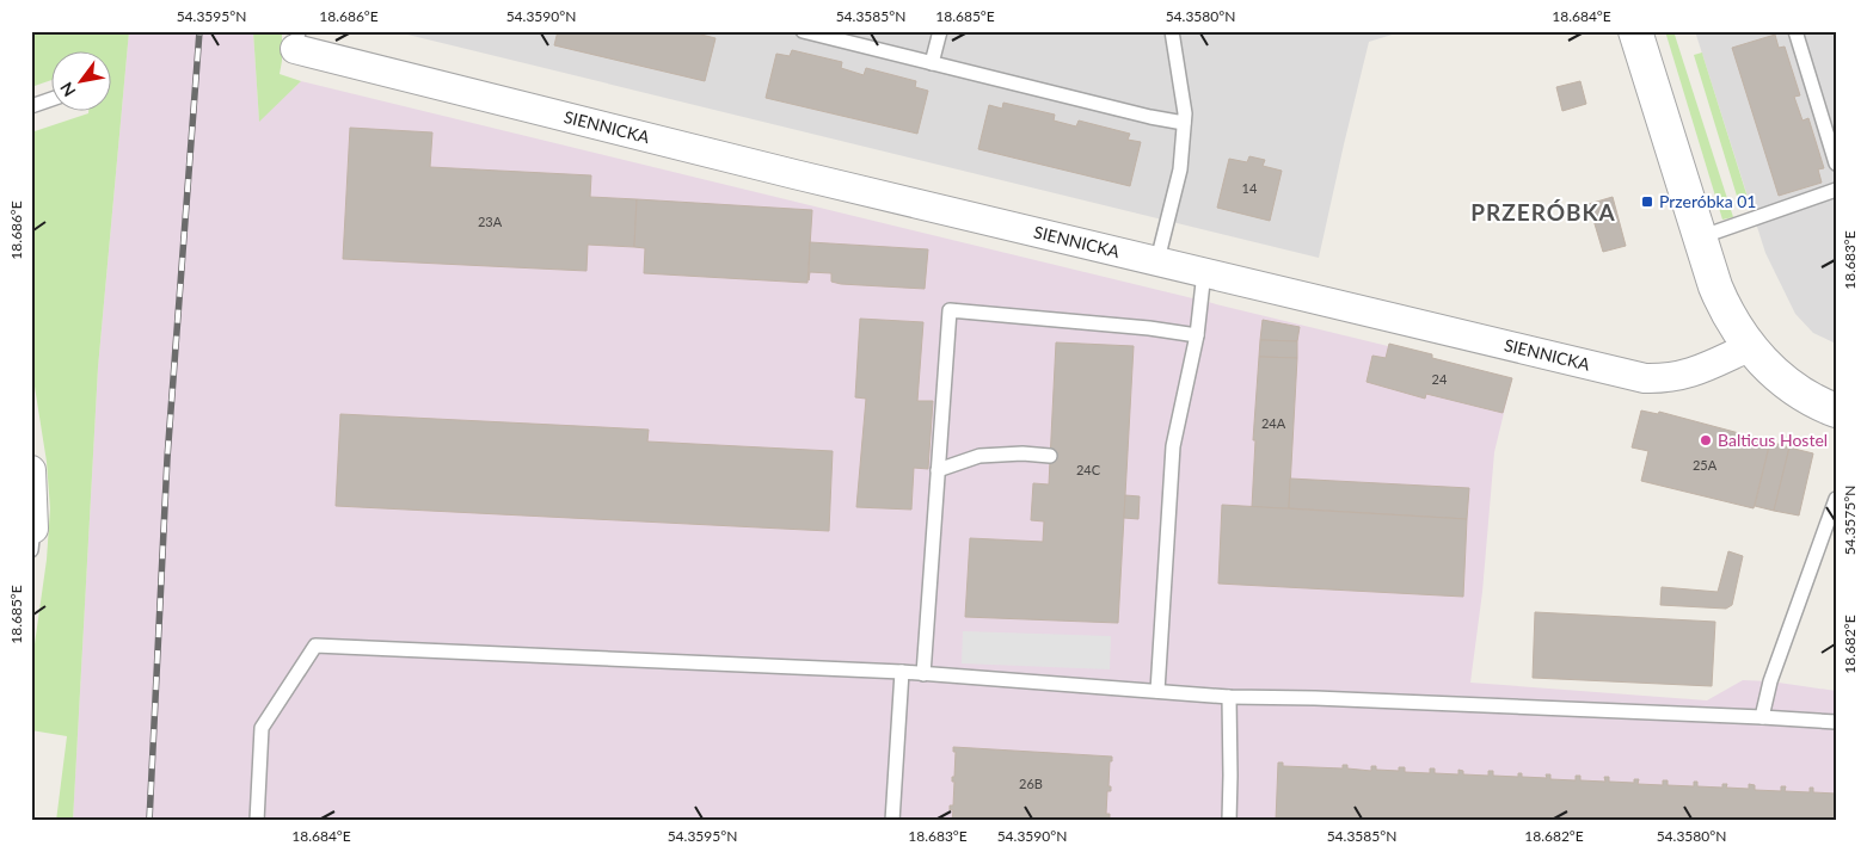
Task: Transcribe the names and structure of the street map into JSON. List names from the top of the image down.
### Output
{
  "streets": {
    "street": ["SIENNICKA"]
  },
  "districts": ["PRZERÓBKA"],
  "places": {
    "transit": ["Przeróbka 01"],
    "other": ["Balticus Hostel"]
  },
  "house_numbers": [
    "14",
    "23A",
    "24",
    "24A",
    "25A",
    "24C",
    "26B"
  ],
  "north": "bottom left",
  "coordinates": [
    "54.3595°N",
    "18.686°E",
    "54.3590°N",
    "54.3585°N",
    "18.685°E",
    "54.3580°N",
    "18.684°E",
    "18.683°E",
    "54.3575°N",
    "18.682°E"
  ]
}
